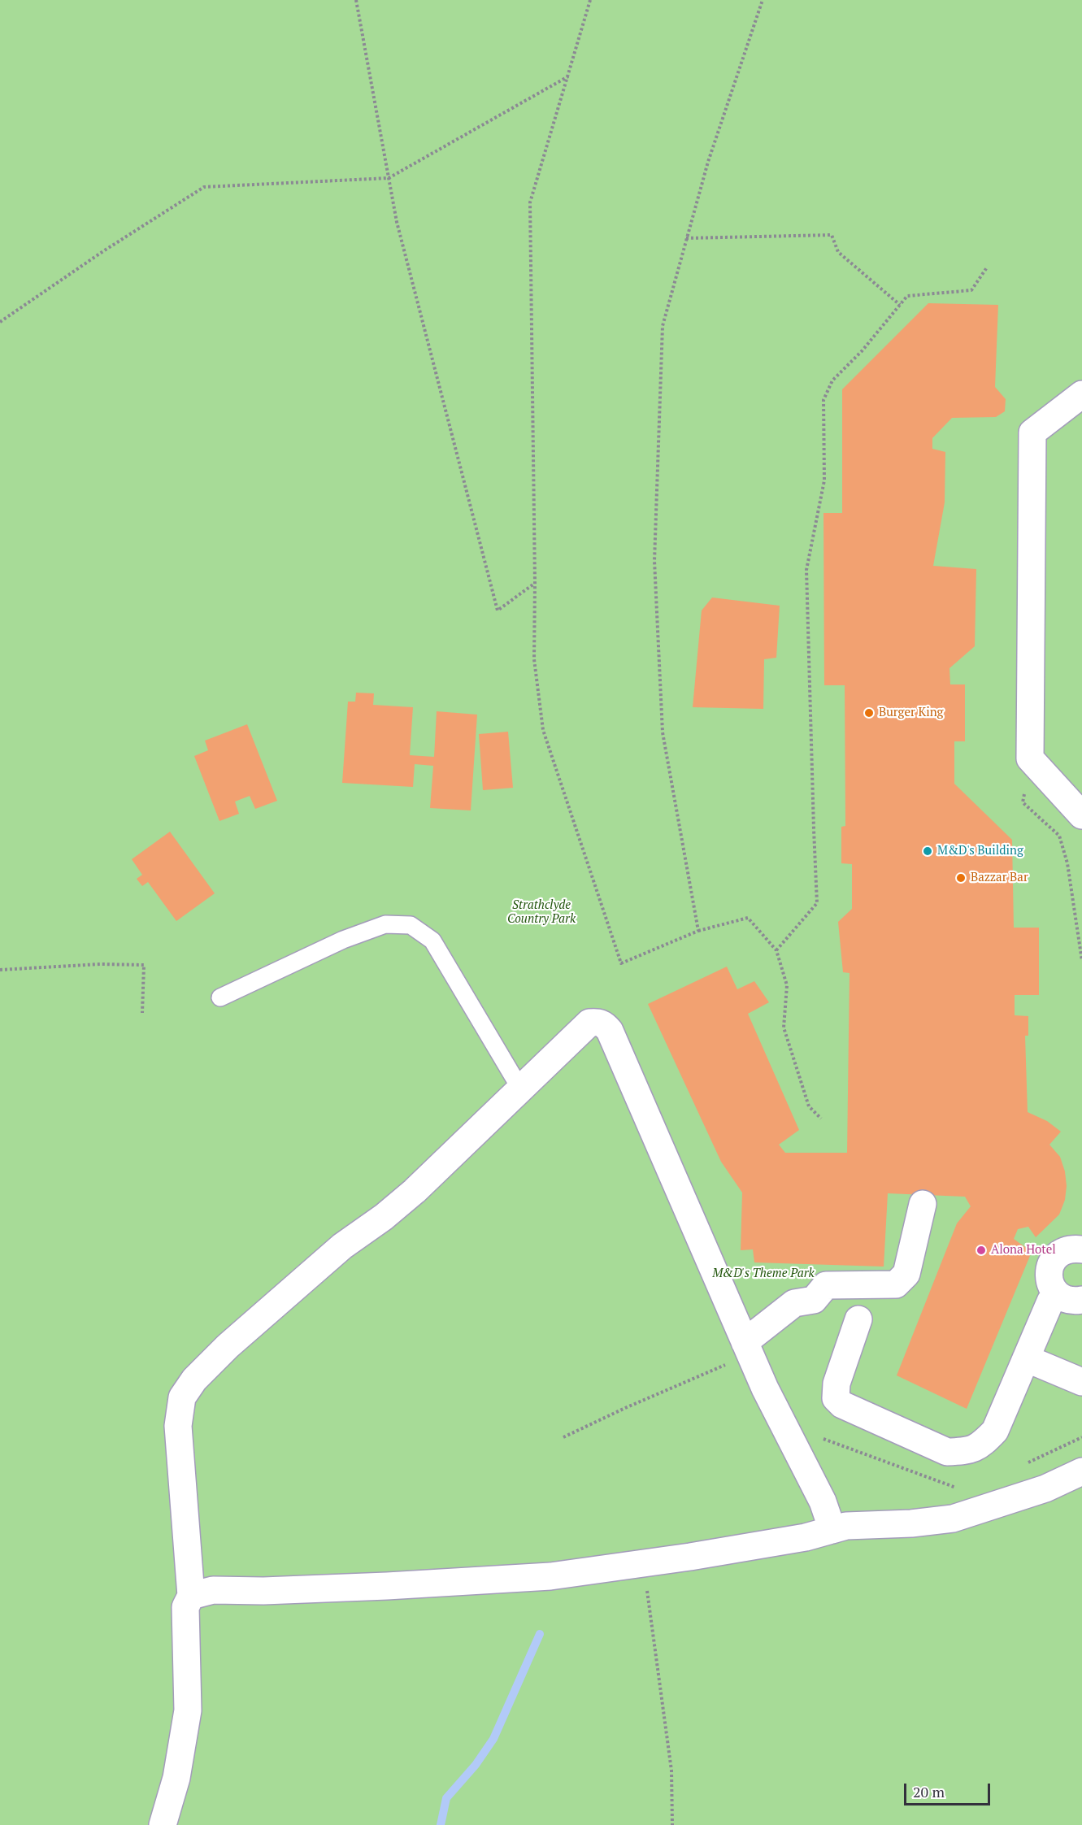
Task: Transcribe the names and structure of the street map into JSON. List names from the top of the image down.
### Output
{
  "parks": ["Strathclyde Country Park", "M&D's Theme Park"],
  "places": [
    "Burger King",
    "M&D's Building",
    "Bazzar Bar",
    "Alona Hotel"
  ],
  "scale_bar": "20 m"
}
